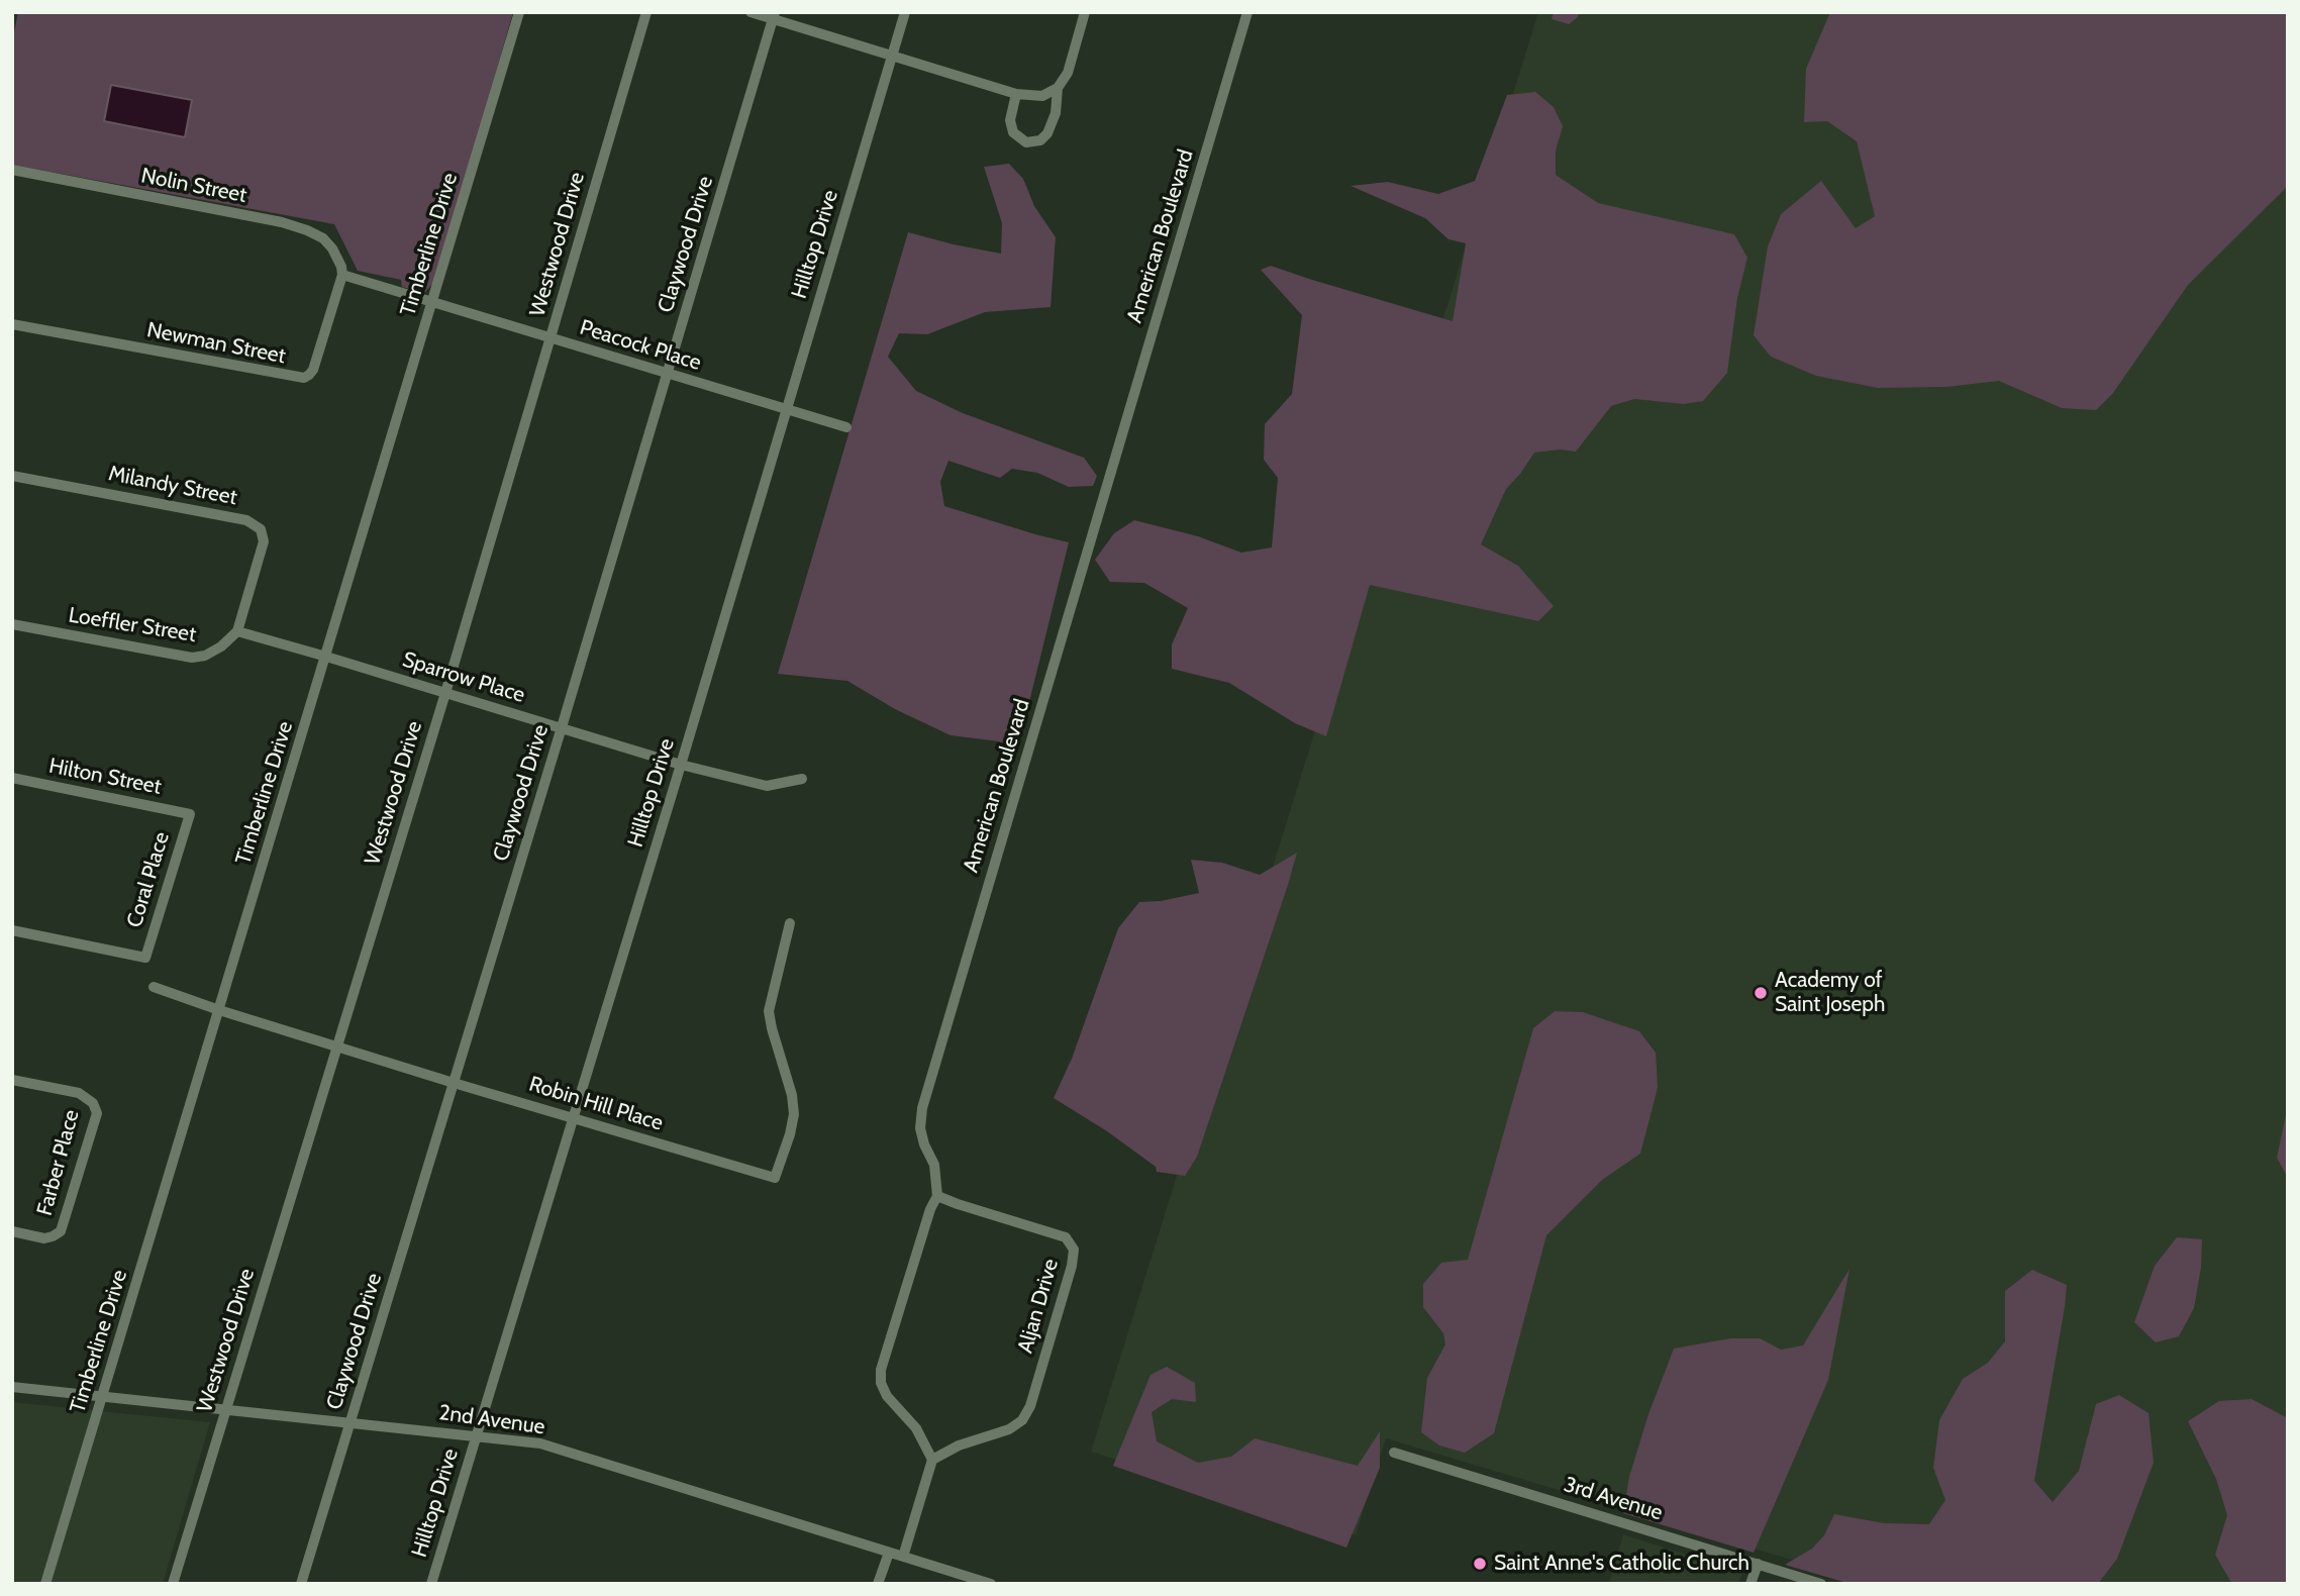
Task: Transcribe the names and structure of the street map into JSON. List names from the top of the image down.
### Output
{
  "streets": {
    "street": [
      "Nolin Street",
      "American Boulevard",
      "Timberline Drive",
      "Westwood Drive",
      "Claywood Drive",
      "Hilltop Drive",
      "Newman Street",
      "Peacock Place",
      "Milandy Street",
      "Loeffler Street",
      "Sparrow Place",
      "Hilton Street",
      "Coral Place",
      "Robin Hill Place",
      "Farber Place",
      "Aljan Drive",
      "2nd Avenue",
      "3rd Avenue"
    ]
  },
  "crossings": [
    ["Nolin Street", "Newman Street"],
    ["Nolin Street", "Peacock Place"],
    ["American Boulevard", "Aljan Drive"],
    ["Timberline Drive", "Peacock Place"],
    ["Timberline Drive", "Sparrow Place"],
    ["Timberline Drive", "Robin Hill Place"],
    ["Timberline Drive", "2nd Avenue"],
    ["Westwood Drive", "Peacock Place"],
    ["Westwood Drive", "Sparrow Place"],
    ["Westwood Drive", "Robin Hill Place"],
    ["Westwood Drive", "2nd Avenue"],
    ["Claywood Drive", "Peacock Place"],
    ["Claywood Drive", "Sparrow Place"],
    ["Claywood Drive", "Robin Hill Place"],
    ["Claywood Drive", "2nd Avenue"],
    ["Hilltop Drive", "Peacock Place"],
    ["Hilltop Drive", "Sparrow Place"],
    ["Hilltop Drive", "Robin Hill Place"],
    ["Hilltop Drive", "2nd Avenue"],
    ["Newman Street", "Peacock Place"],
    ["Milandy Street", "Loeffler Street"],
    ["Milandy Street", "Sparrow Place"],
    ["Loeffler Street", "Sparrow Place"],
    ["Hilton Street", "Coral Place"]
  ],
  "places": ["Academy of Saint Joseph", "Saint Anne's Catholic Church"]
}
